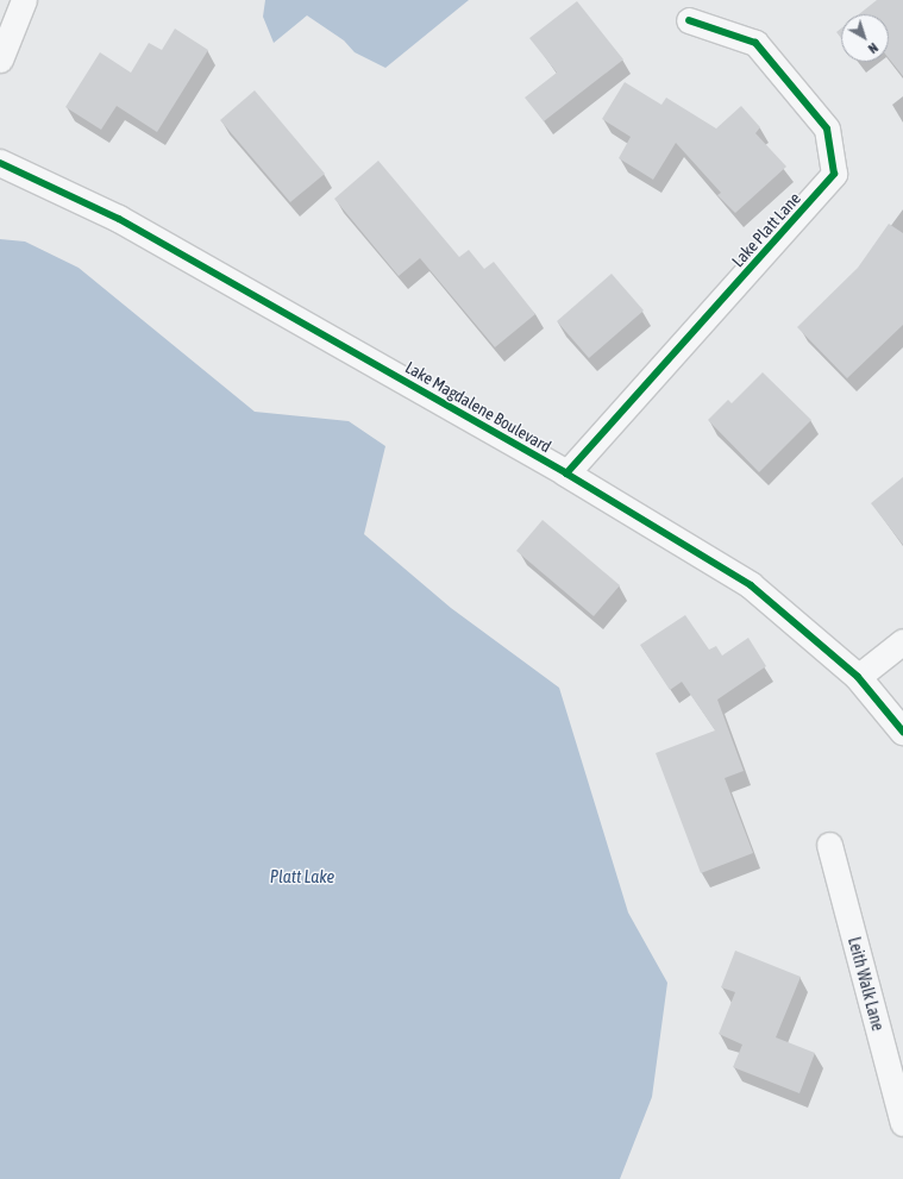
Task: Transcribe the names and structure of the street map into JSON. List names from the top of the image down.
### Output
{
  "streets": {
    "street": ["Lake Platt Lane", "Lake Magdalene Boulevard", "Leith Walk Lane"]
  },
  "crossings": [
    ["Lake Platt Lane", "Lake Magdalene Boulevard"]
  ],
  "water": ["Platt Lake"],
  "north": "bottom right"
}
